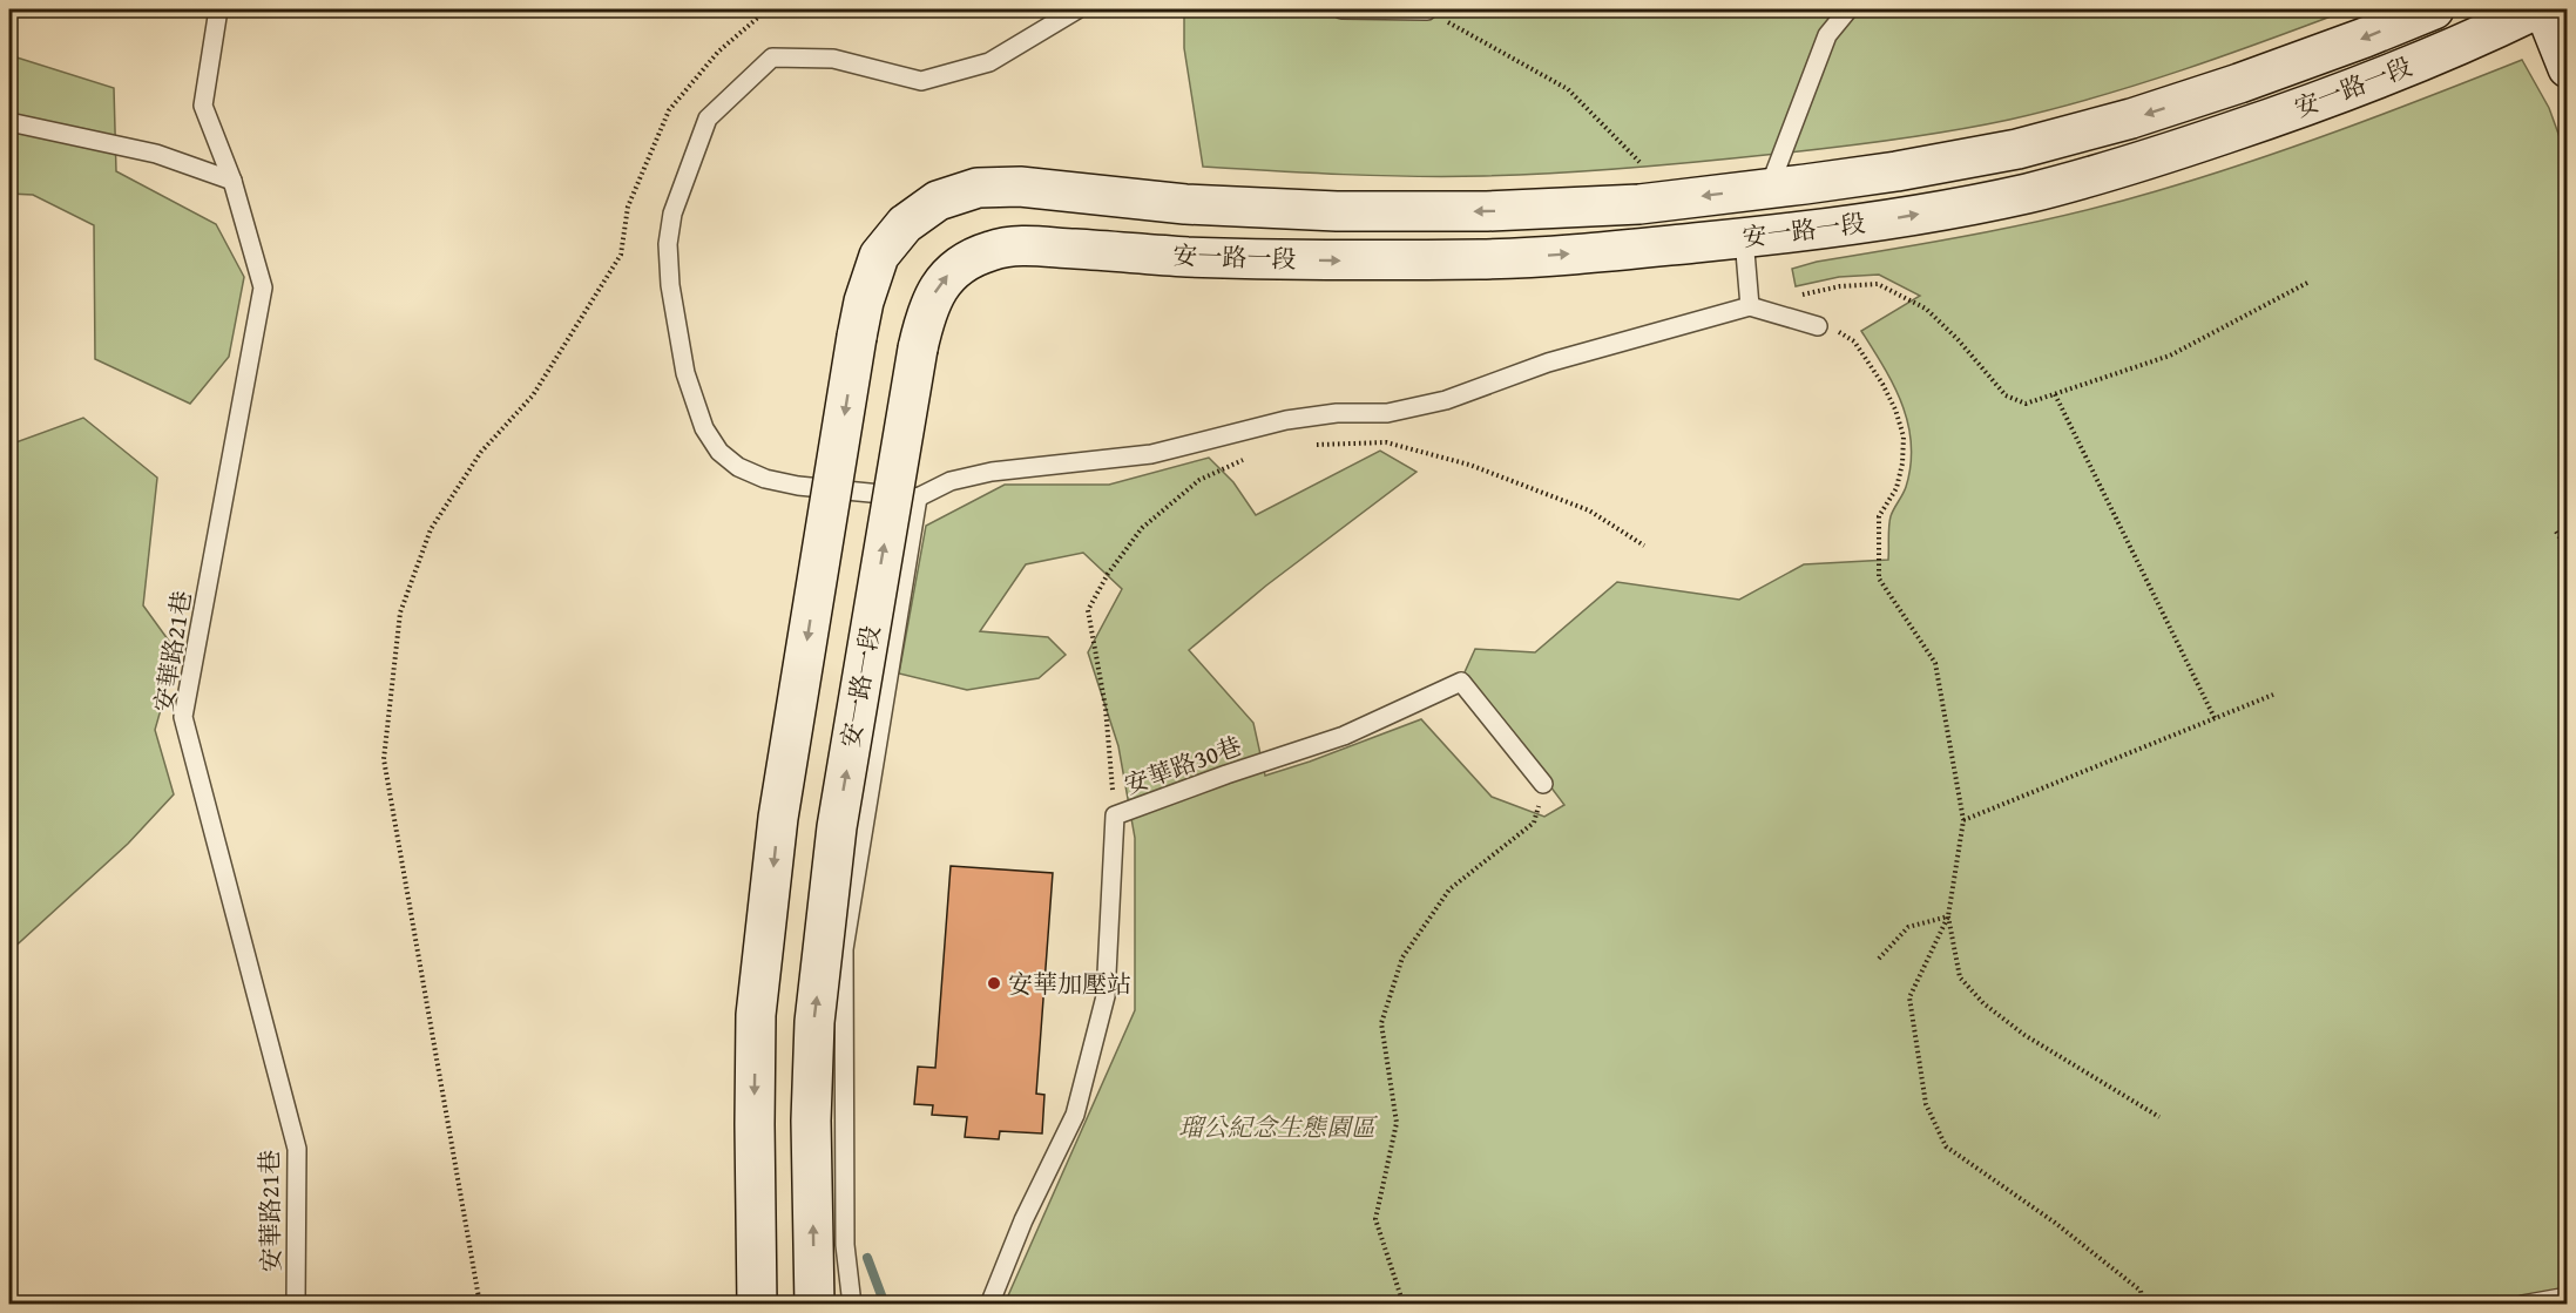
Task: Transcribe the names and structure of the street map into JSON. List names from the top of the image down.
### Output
{
  "streets": {
    "street": ["安一路一段"],
    "lane": ["安華路21巷", "安華路30巷"]
  },
  "parks": ["瑠公紀念生態園區"],
  "places": ["安華加壓站"]
}
